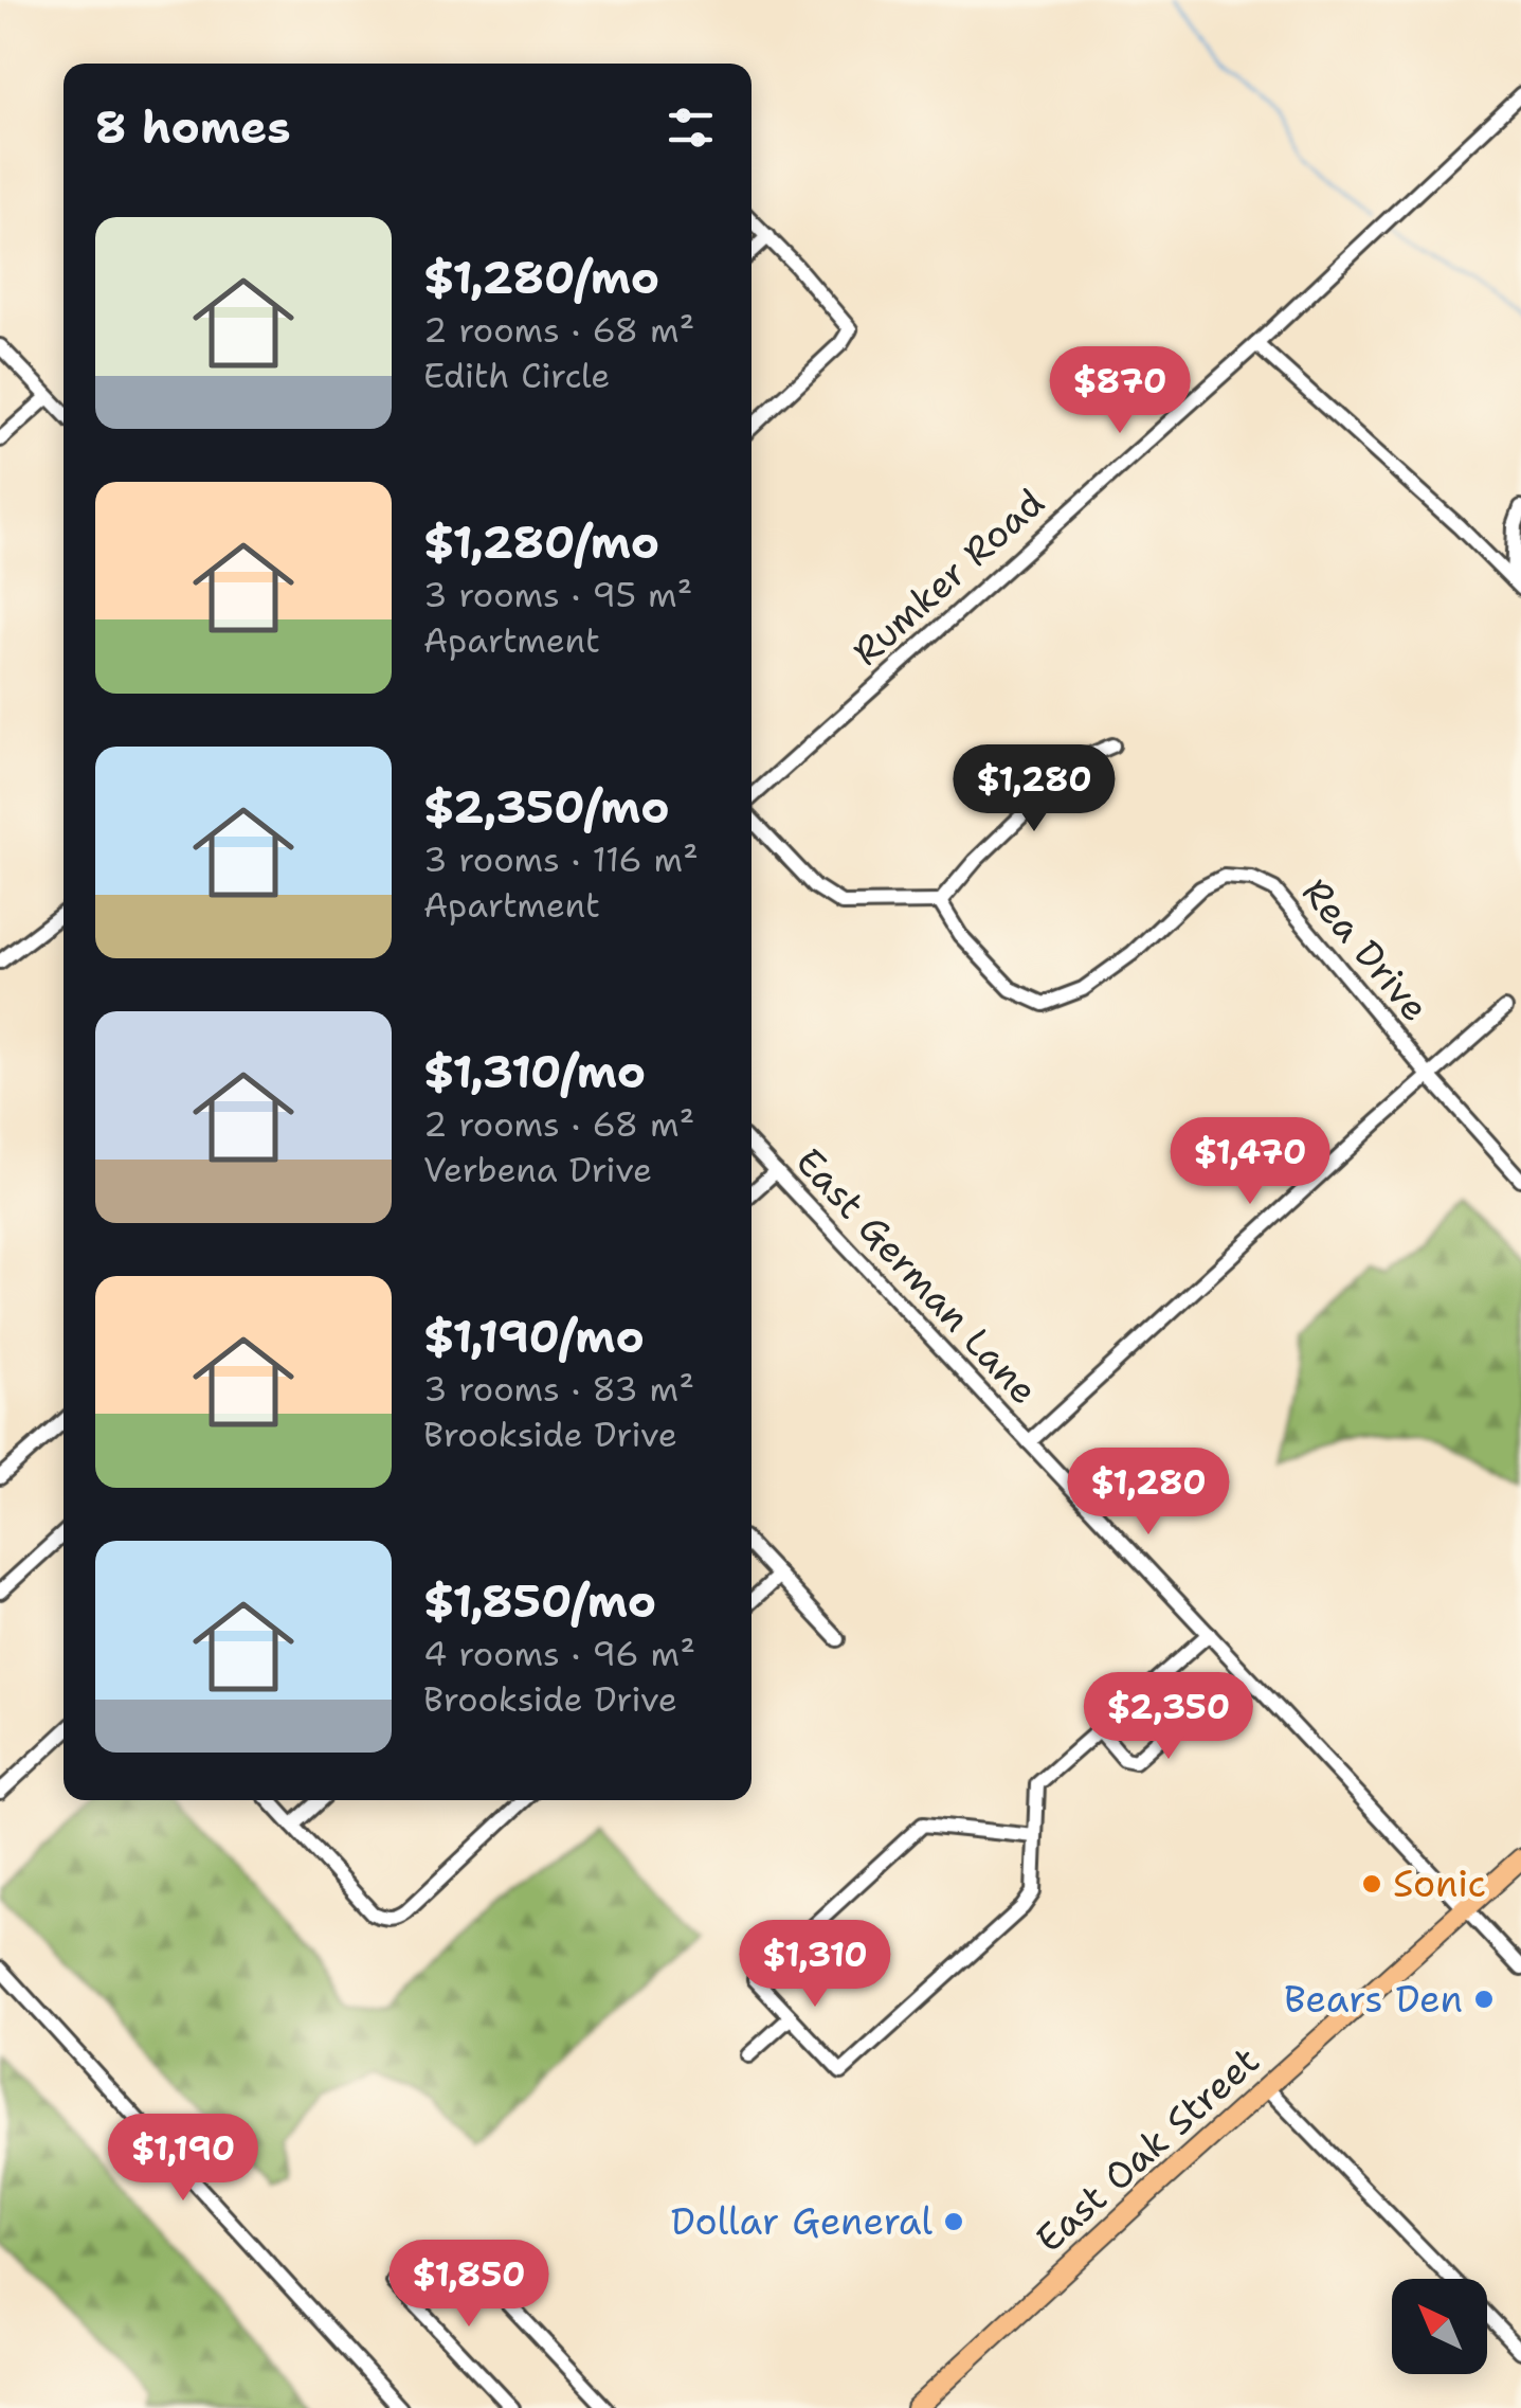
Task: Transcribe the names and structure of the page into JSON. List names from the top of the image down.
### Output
{
  "streets": {
    "highway": ["East Oak Street"],
    "street": ["Rumker Road", "Rea Drive", "East German Lane"]
  },
  "crossings": [
    ["East German Lane", "East Oak Street"]
  ],
  "places": ["Sonic", "Bears Den", "Dollar General"],
  "north": "top left",
  "page": {
    "heading": "8 homes",
    "list": [
      {
        "name": "$1,280/mo",
        "note": "2 rooms · 68 m² · Edith Circle"
      },
      {
        "name": "$1,280/mo",
        "note": "3 rooms · 95 m² · Apartment"
      },
      {
        "name": "$2,350/mo",
        "note": "3 rooms · 116 m² · Apartment"
      },
      {
        "name": "$1,310/mo",
        "note": "2 rooms · 68 m² · Verbena Drive"
      },
      {
        "name": "$1,190/mo",
        "note": "3 rooms · 83 m² · Brookside Drive"
      },
      {
        "name": "$1,850/mo",
        "note": "4 rooms · 96 m² · Brookside Drive"
      }
    ],
    "price": [
      "$870",
      "$1,280",
      "$1,470",
      "$1,280",
      "$2,350",
      "$1,310",
      "$1,190",
      "$1,850"
    ]
  }
}
